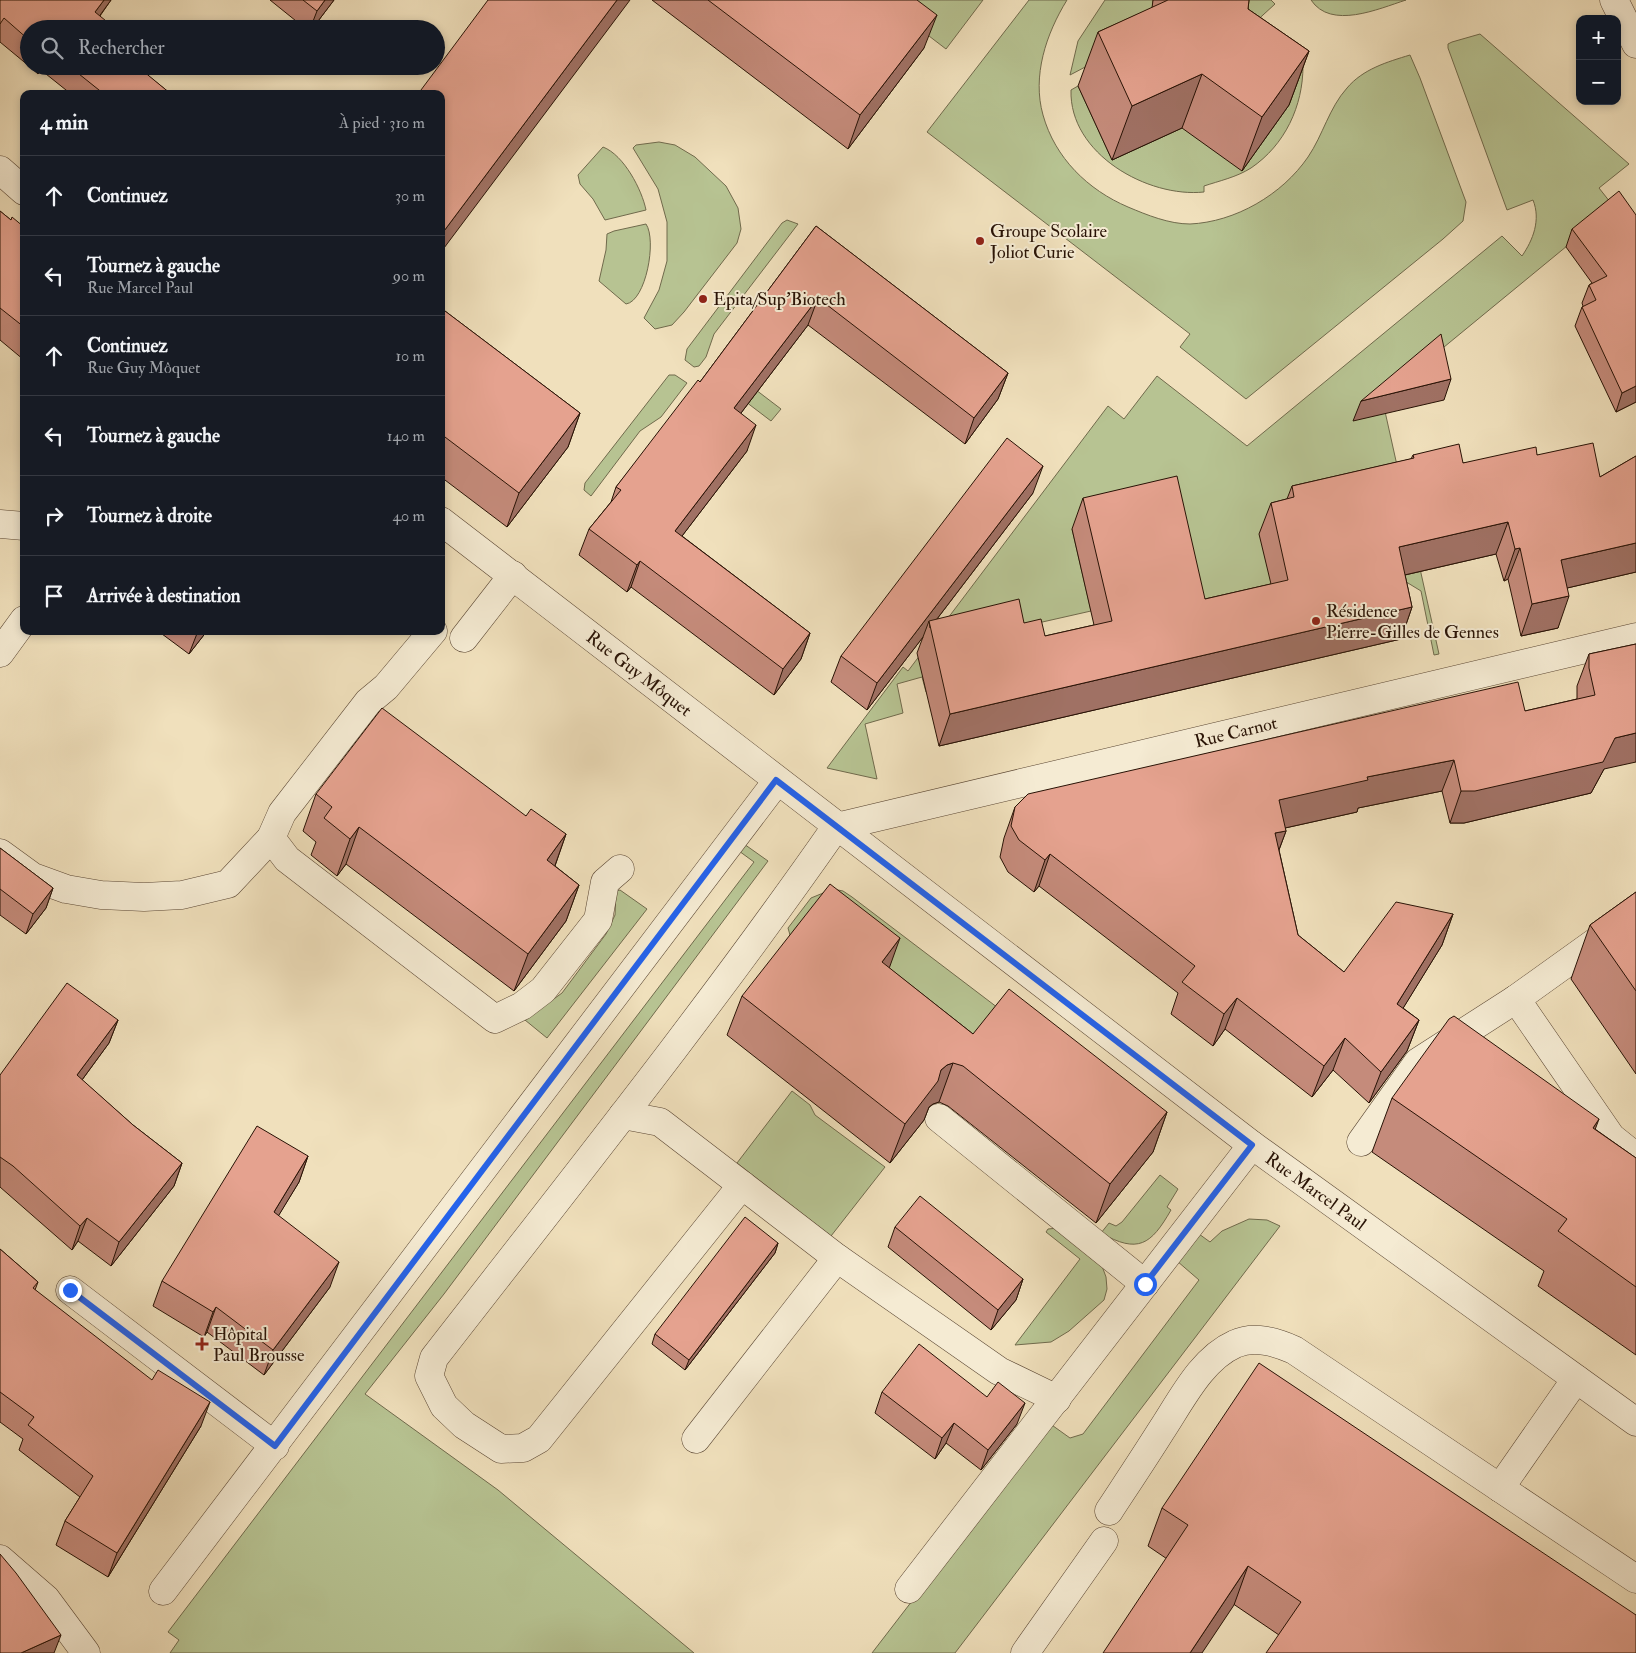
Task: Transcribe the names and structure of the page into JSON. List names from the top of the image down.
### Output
{
  "streets": {
    "street": ["Rue Guy Môquet", "Rue Carnot", "Rue Marcel Paul"]
  },
  "crossings": [
    ["Rue Guy Môquet", "Rue Carnot"],
    ["Rue Guy Môquet", "Rue Marcel Paul"],
    ["Rue Carnot", "Rue Marcel Paul"]
  ],
  "places": {
    "other": ["Groupe Scolaire Joliot Curie", "Epita/Sup'Biotech", "Résidence Pierre-Gilles de Gennes"],
    "health": ["Hôpital Paul Brousse"]
  },
  "page": {
    "map_buttons": ["+", "−"],
    "search": "Rechercher",
    "heading": ["4 min", "À pied · 310 m"],
    "list": [
      ["Continuez", "30 m"],
      ["Tournez à gauche", "Rue Marcel Paul", "90 m"],
      ["Continuez", "Rue Guy Môquet", "10 m"],
      ["Tournez à gauche", "140 m"],
      ["Tournez à droite", "40 m"],
      "Arrivée à destination"
    ]
  }
}
